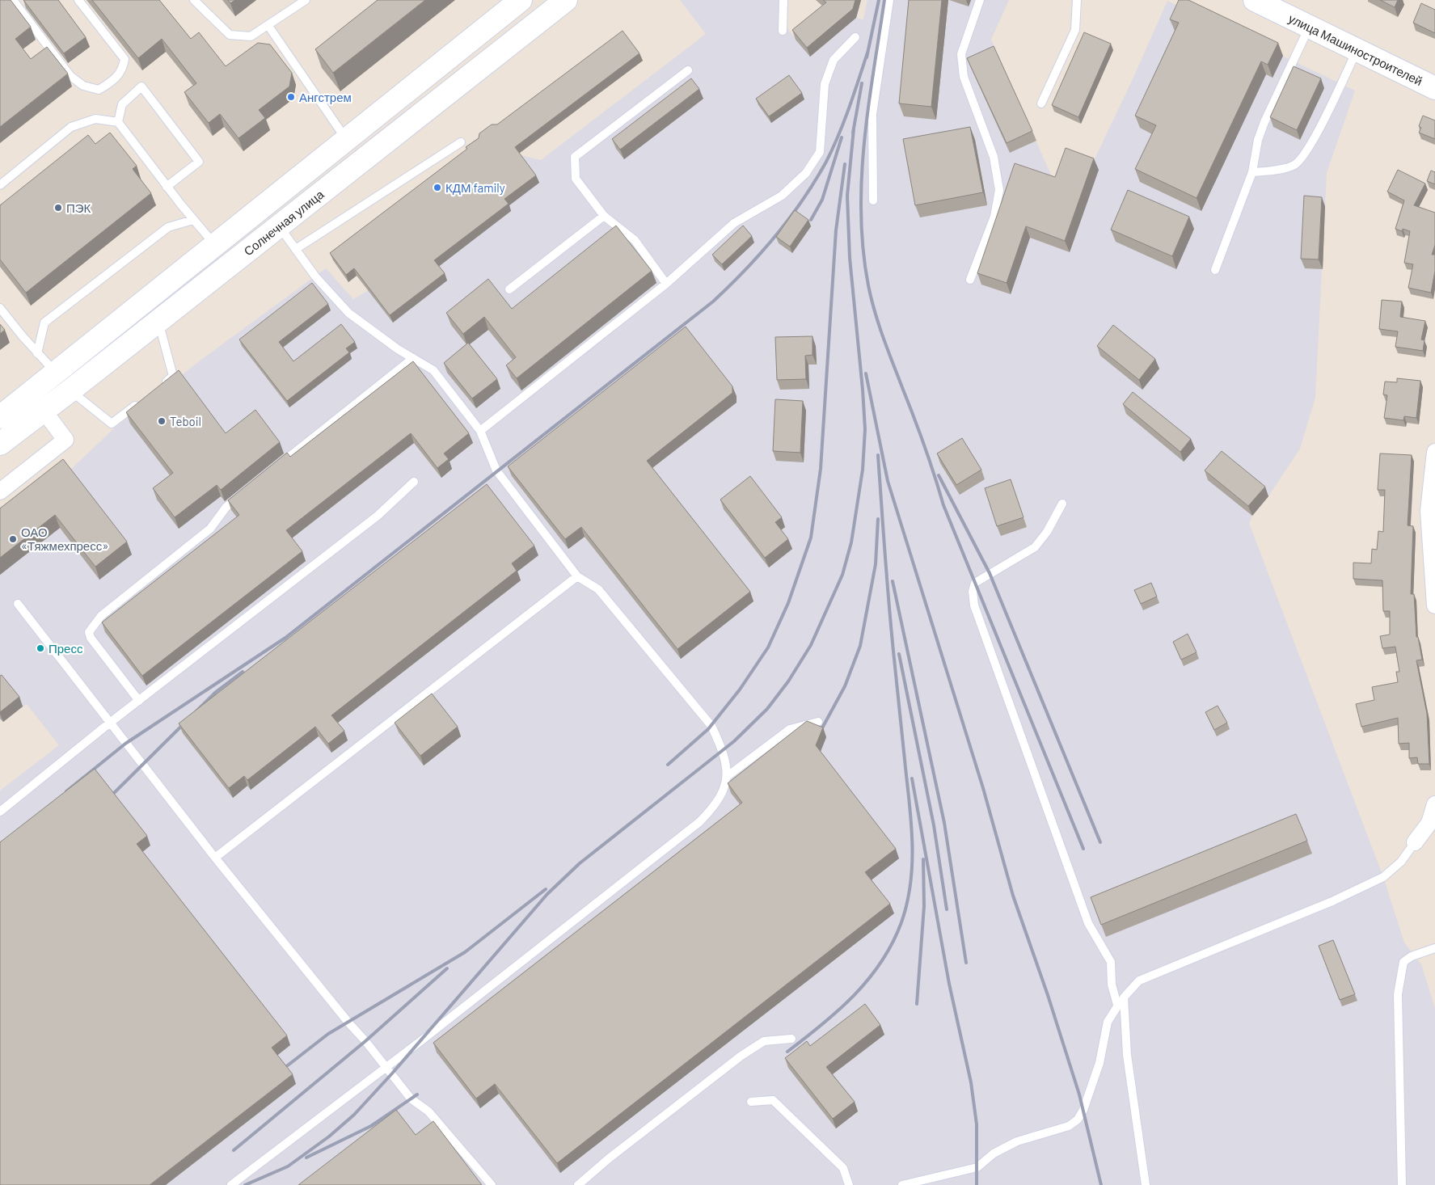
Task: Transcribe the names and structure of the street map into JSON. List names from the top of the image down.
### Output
{
  "streets": {
    "main road": ["улица Машиностроителей", "Солнечная улица"]
  },
  "places": [
    "Ангстрем",
    "КДМ family",
    "ПЭК",
    "Teboil",
    "ОАО «Тяжмехпресс»",
    "Пресс"
  ]
}
